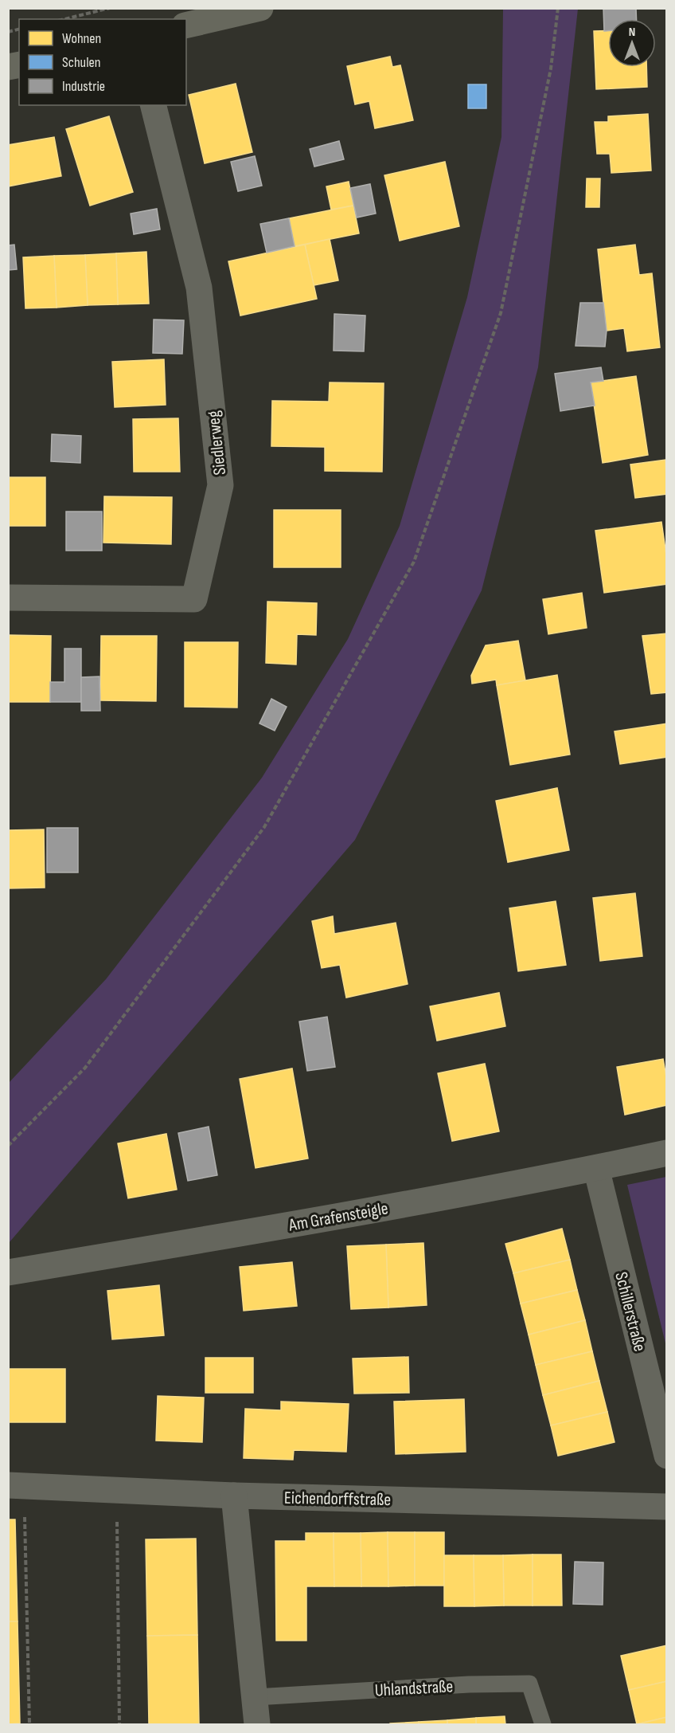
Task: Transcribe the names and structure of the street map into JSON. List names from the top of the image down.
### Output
{
  "streets": {
    "street": [
      "Siedlerweg",
      "Am Grafensteigle",
      "Schillerstraße",
      "Eichendorffstraße"
    ],
    "lane": ["Uhlandstraße"]
  },
  "crossings": [
    ["Am Grafensteigle", "Schillerstraße"]
  ],
  "legend": ["Wohnen", "Schulen", "Industrie"],
  "north": "top"
}
